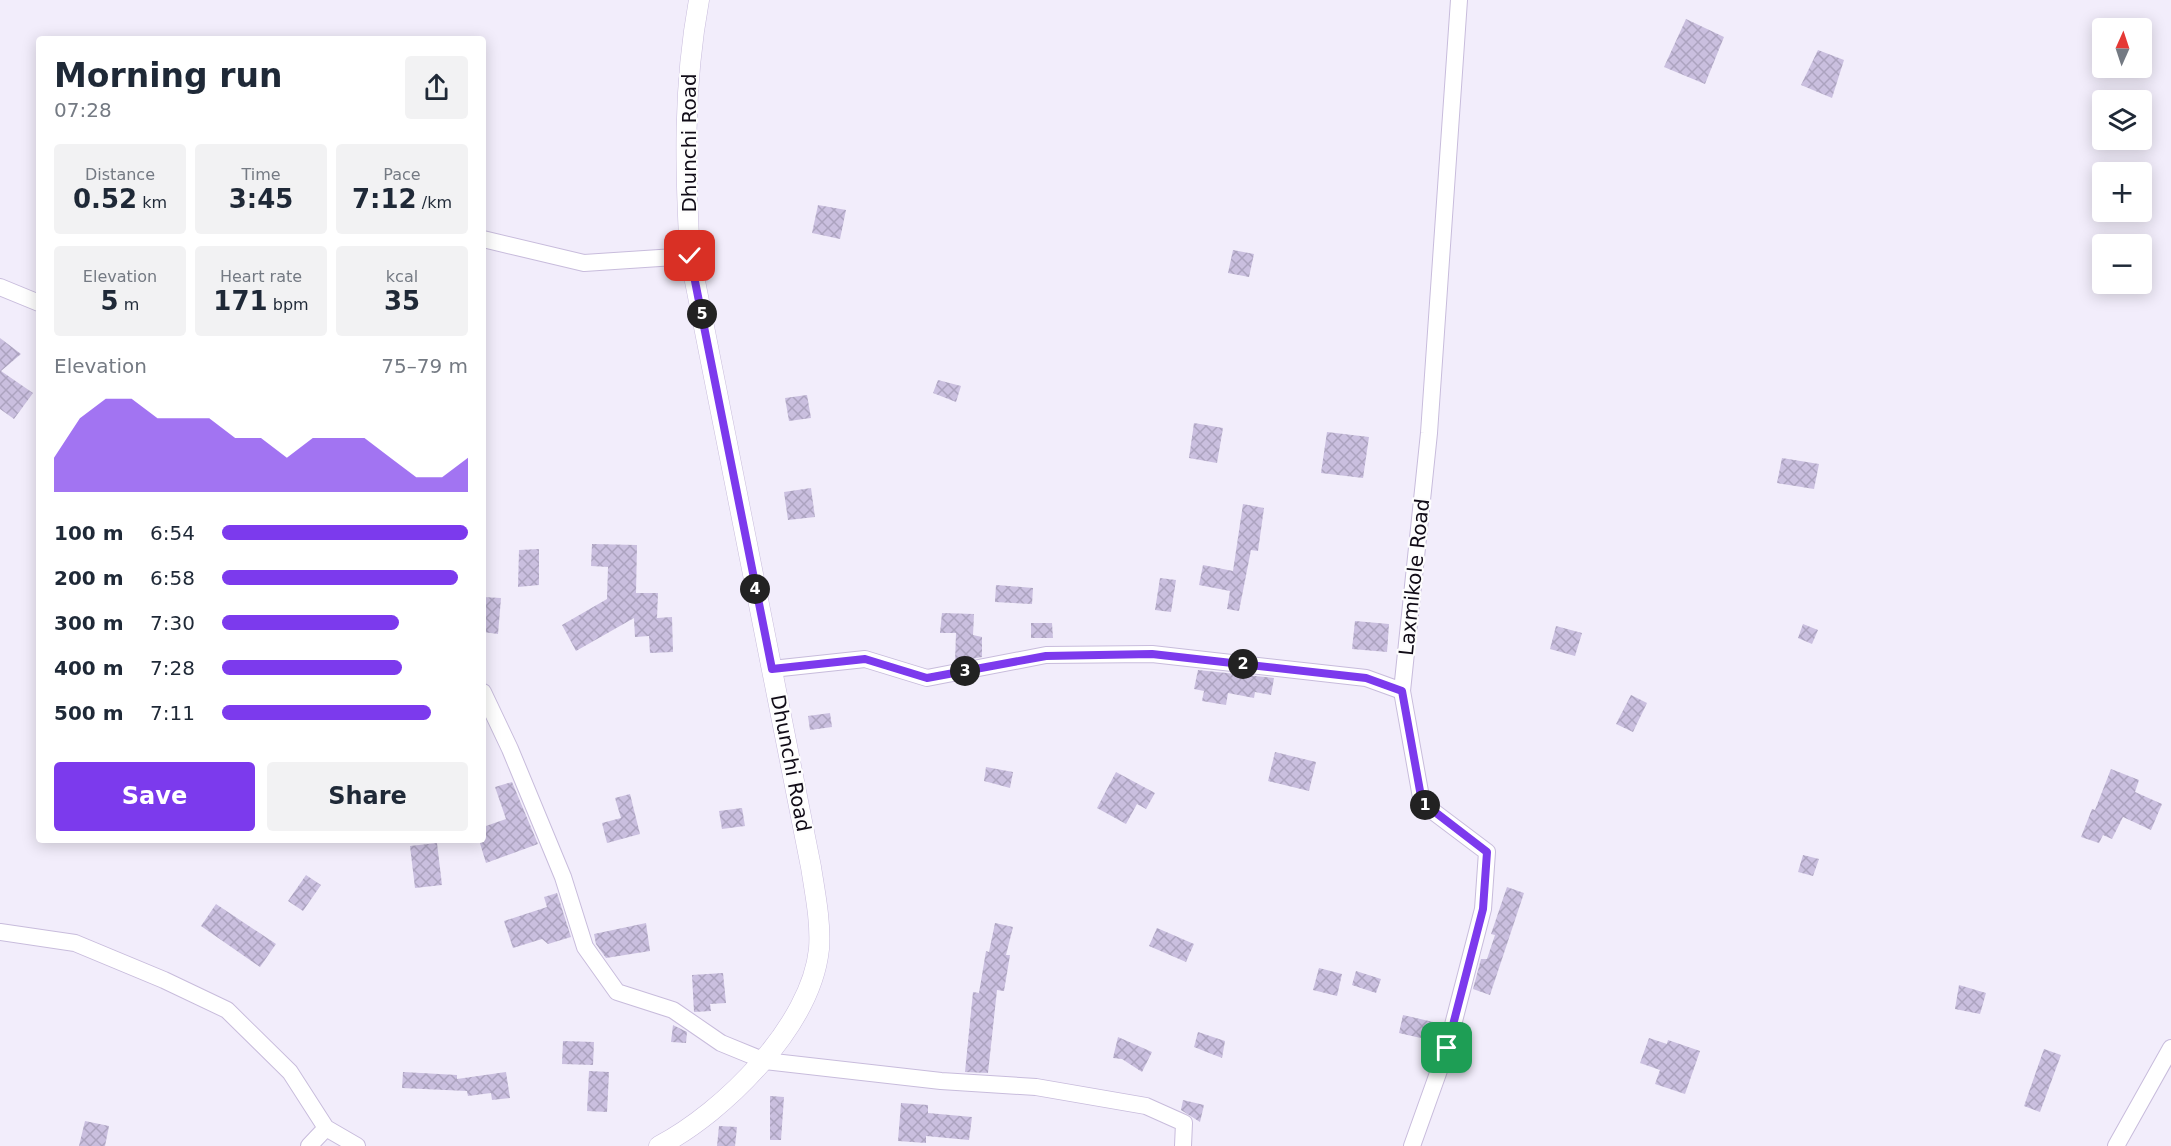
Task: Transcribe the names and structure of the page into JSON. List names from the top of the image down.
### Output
{
  "streets": {
    "street": ["Dhunchi Road", "Laxmikole Road"]
  },
  "north": "top",
  "page": {
    "map_buttons": ["+", "−"],
    "heading": ["Morning run", "07:28"],
    "stats": [
      ["Distance", "0.52 km"],
      ["Time", "3:45"],
      ["Pace", "7:12 /km"],
      ["Elevation", "5 m"],
      ["Heart rate", "171 bpm"],
      ["kcal", "35"]
    ],
    "pins": [
      "5",
      "4",
      "2",
      "3",
      "1"
    ],
    "chart": ["Elevation", "75–79 m"],
    "list": [
      {
        "name": "100 m",
        "note": "6:54"
      },
      {
        "name": "200 m",
        "note": "6:58"
      },
      {
        "name": "300 m",
        "note": "7:30"
      },
      {
        "name": "400 m",
        "note": "7:28"
      },
      {
        "name": "500 m",
        "note": "7:11"
      }
    ],
    "buttons": ["Save", "Share"]
  }
}
